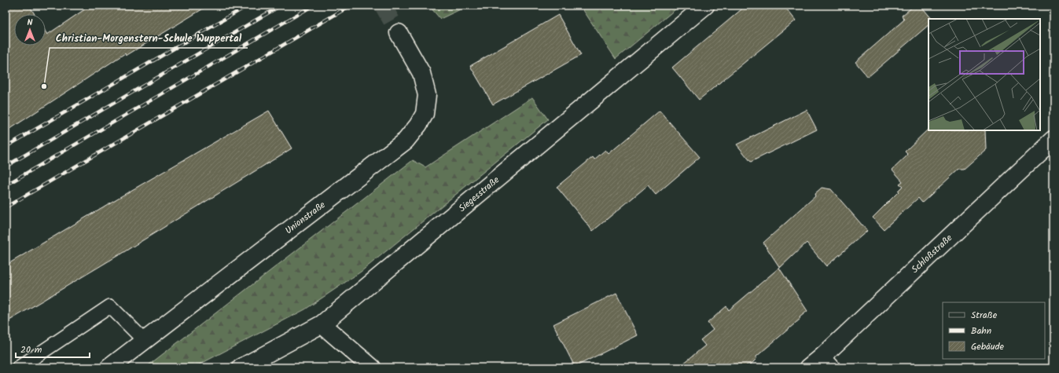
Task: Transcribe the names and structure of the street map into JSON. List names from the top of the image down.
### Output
{
  "streets": {
    "street": ["Siegesstraße", "Unionstraße", "Schloßstraße"]
  },
  "places": ["Christian-Morgenstern-Schule Wuppertal"],
  "legend": ["Straße", "Bahn", "Gebäude"],
  "scale_bar": "20 m",
  "north": "top"
}
